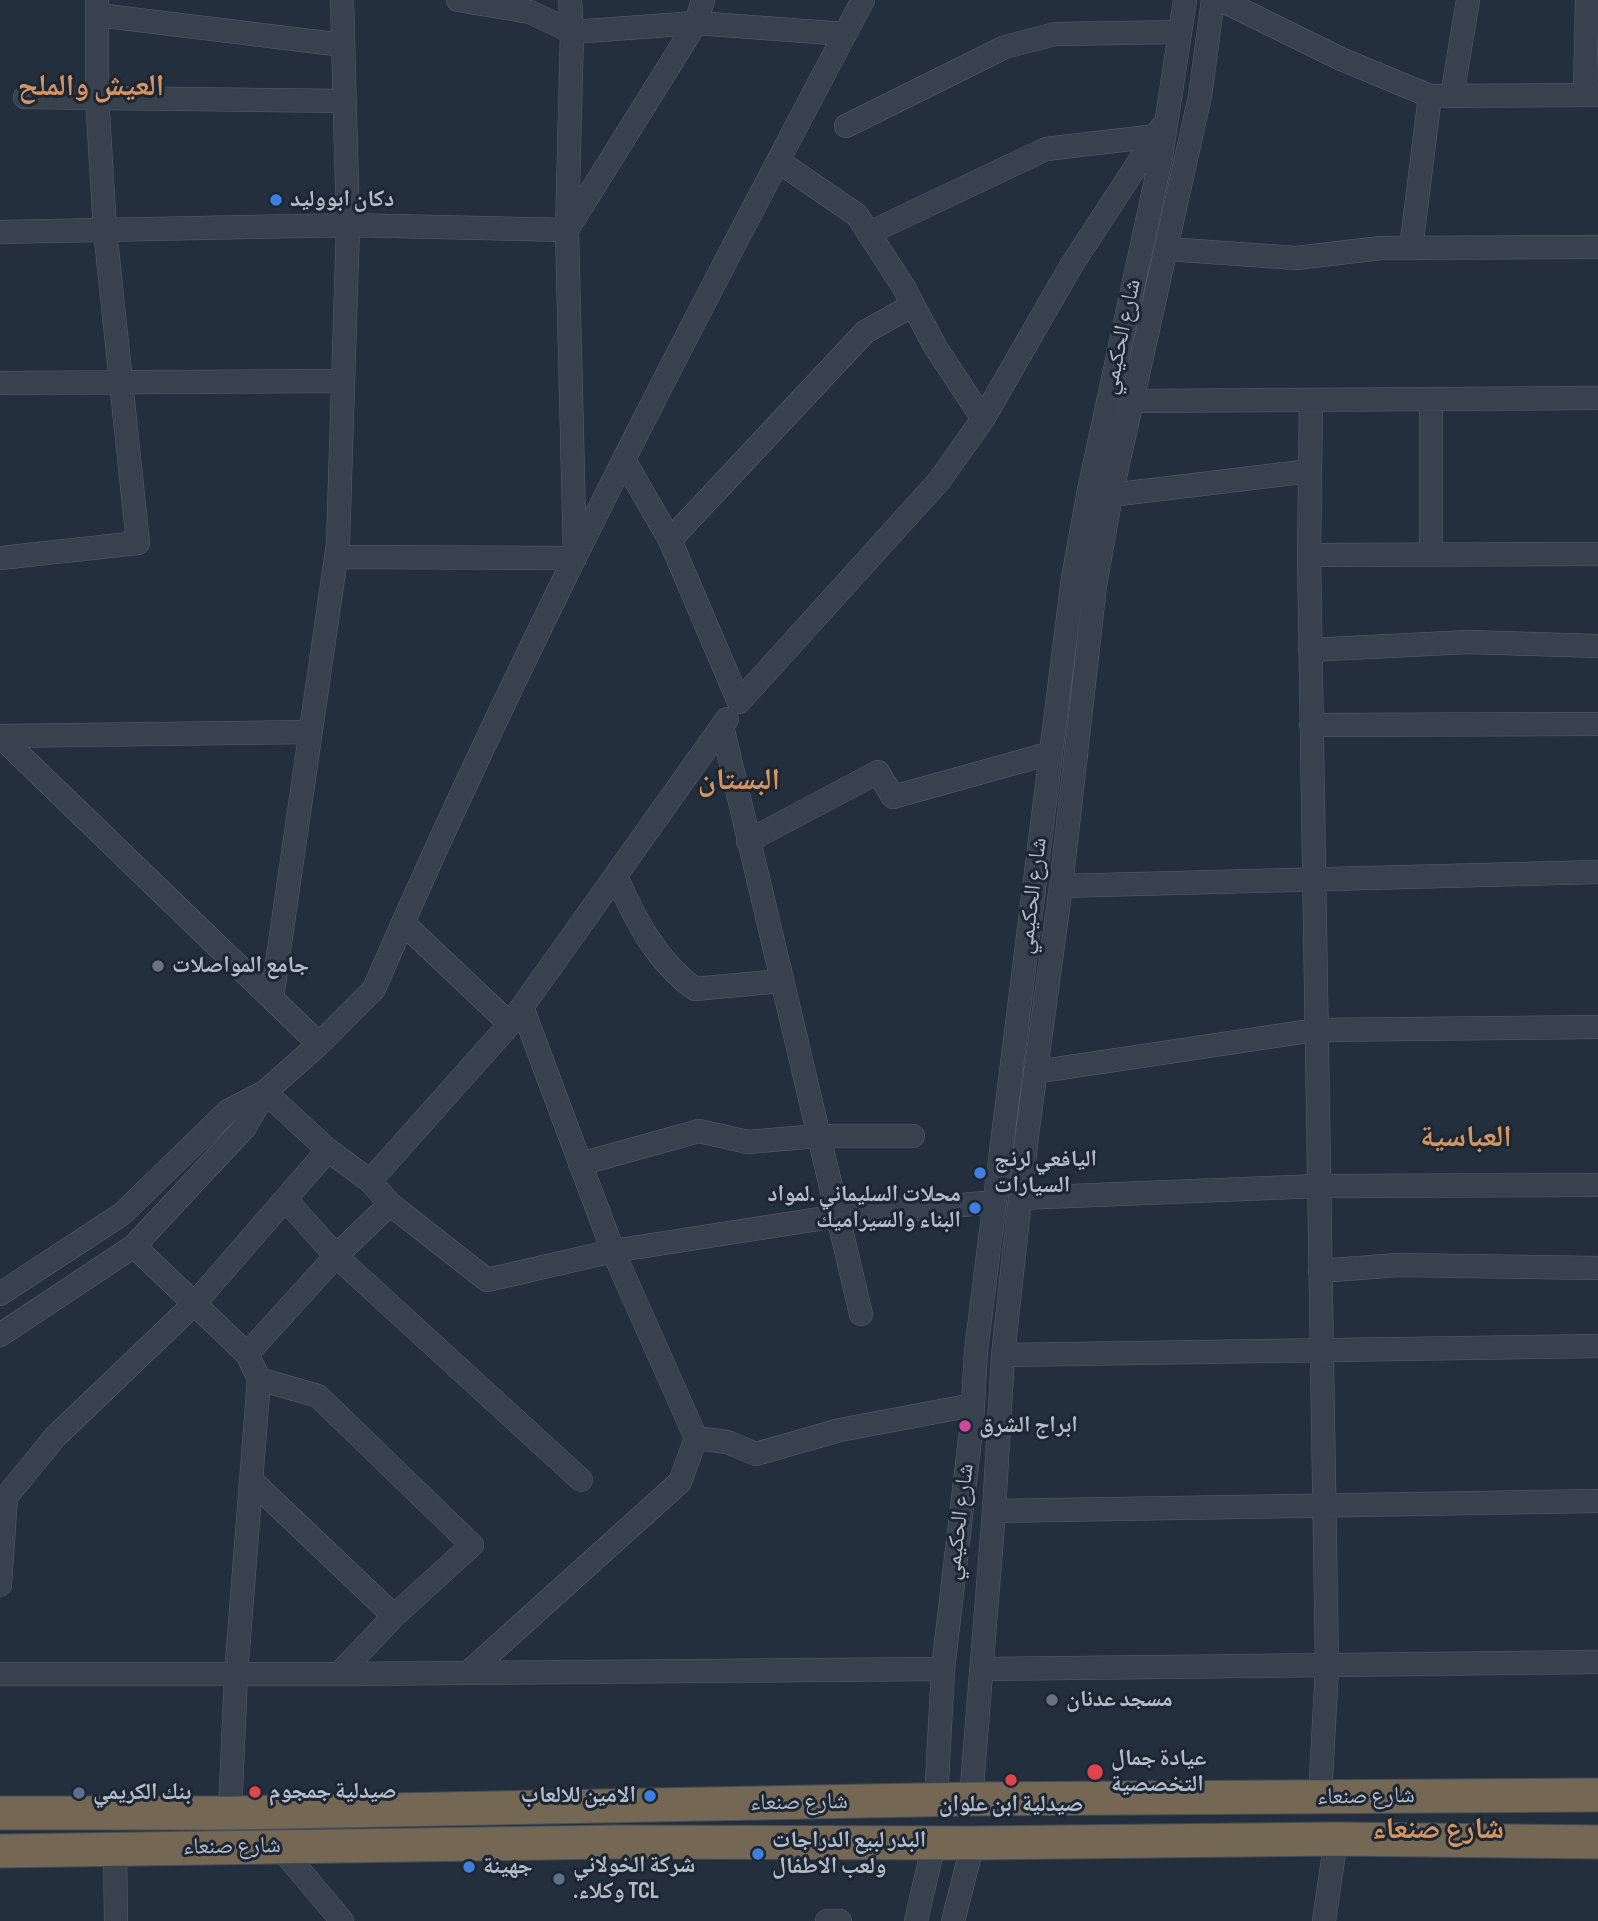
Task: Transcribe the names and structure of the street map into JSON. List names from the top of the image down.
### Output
{
  "streets": {
    "highway": ["شارع صنعاء"],
    "street": ["شارع الحكيمي"]
  },
  "crossings": [
    ["شارع الحكيمي", "شارع صنعاء"]
  ],
  "districts": [
    "العيش والملح",
    "البستان",
    "العباسية",
    "شارع صنعاء"
  ],
  "places": [
    "دكان ابووليد",
    "جامع المواصلات",
    "اليافعي لرنج السيارات",
    "محلات السليماني .لمواد البناء والسيراميك",
    "ابراج الشرق",
    "مسجد عدنان",
    "عيادة جمال التخصصية",
    "صيدلية ابن علوان",
    "صيدلية جمجوم",
    "بنك الكريمي",
    "الامين للالعاب",
    "البدر لبيع الدراجات ولعب الاطفال",
    "جهينة",
    "شركة الخولاني .وكلاء TCL"
  ]
}
